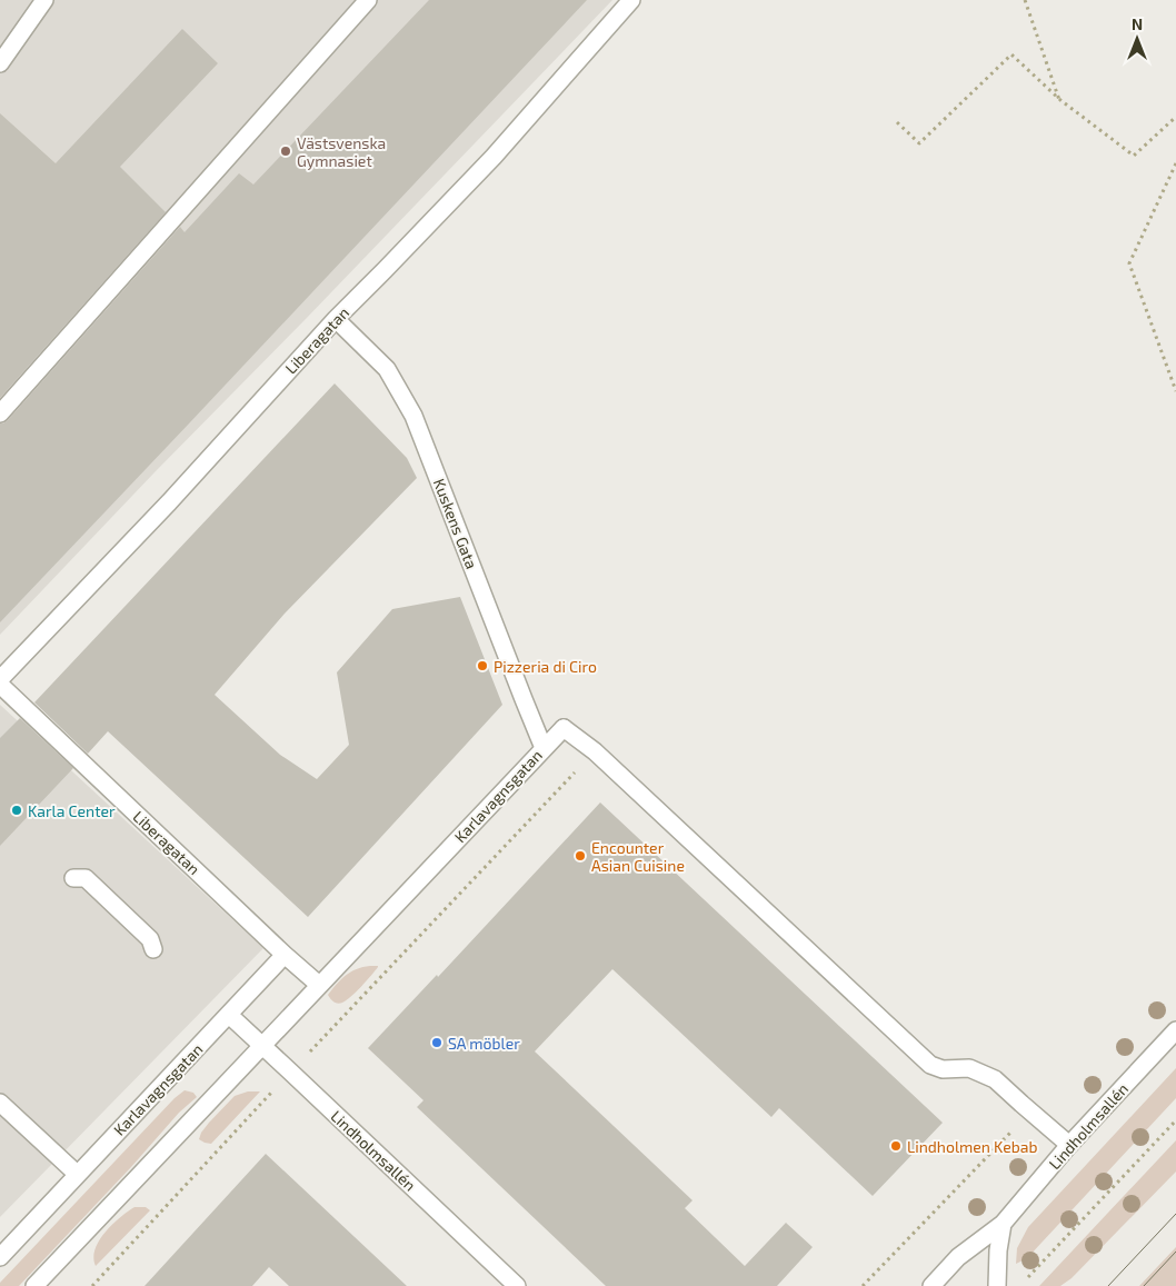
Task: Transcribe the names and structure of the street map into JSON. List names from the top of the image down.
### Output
{
  "streets": {
    "street": [
      "Liberagatan",
      "Kuskens Gata",
      "Karlavagnsgatan",
      "Lindholmsallén"
    ]
  },
  "crossings": [
    ["Liberagatan", "Kuskens Gata"],
    ["Liberagatan", "Karlavagnsgatan"],
    ["Kuskens Gata", "Karlavagnsgatan"],
    ["Karlavagnsgatan", "Lindholmsallén"]
  ],
  "places": [
    "Västsvenska Gymnasiet",
    "Pizzeria di Ciro",
    "Karla Center",
    "Encounter Asian Cuisine",
    "SA möbler",
    "Lindholmen Kebab"
  ],
  "north": "top"
}
